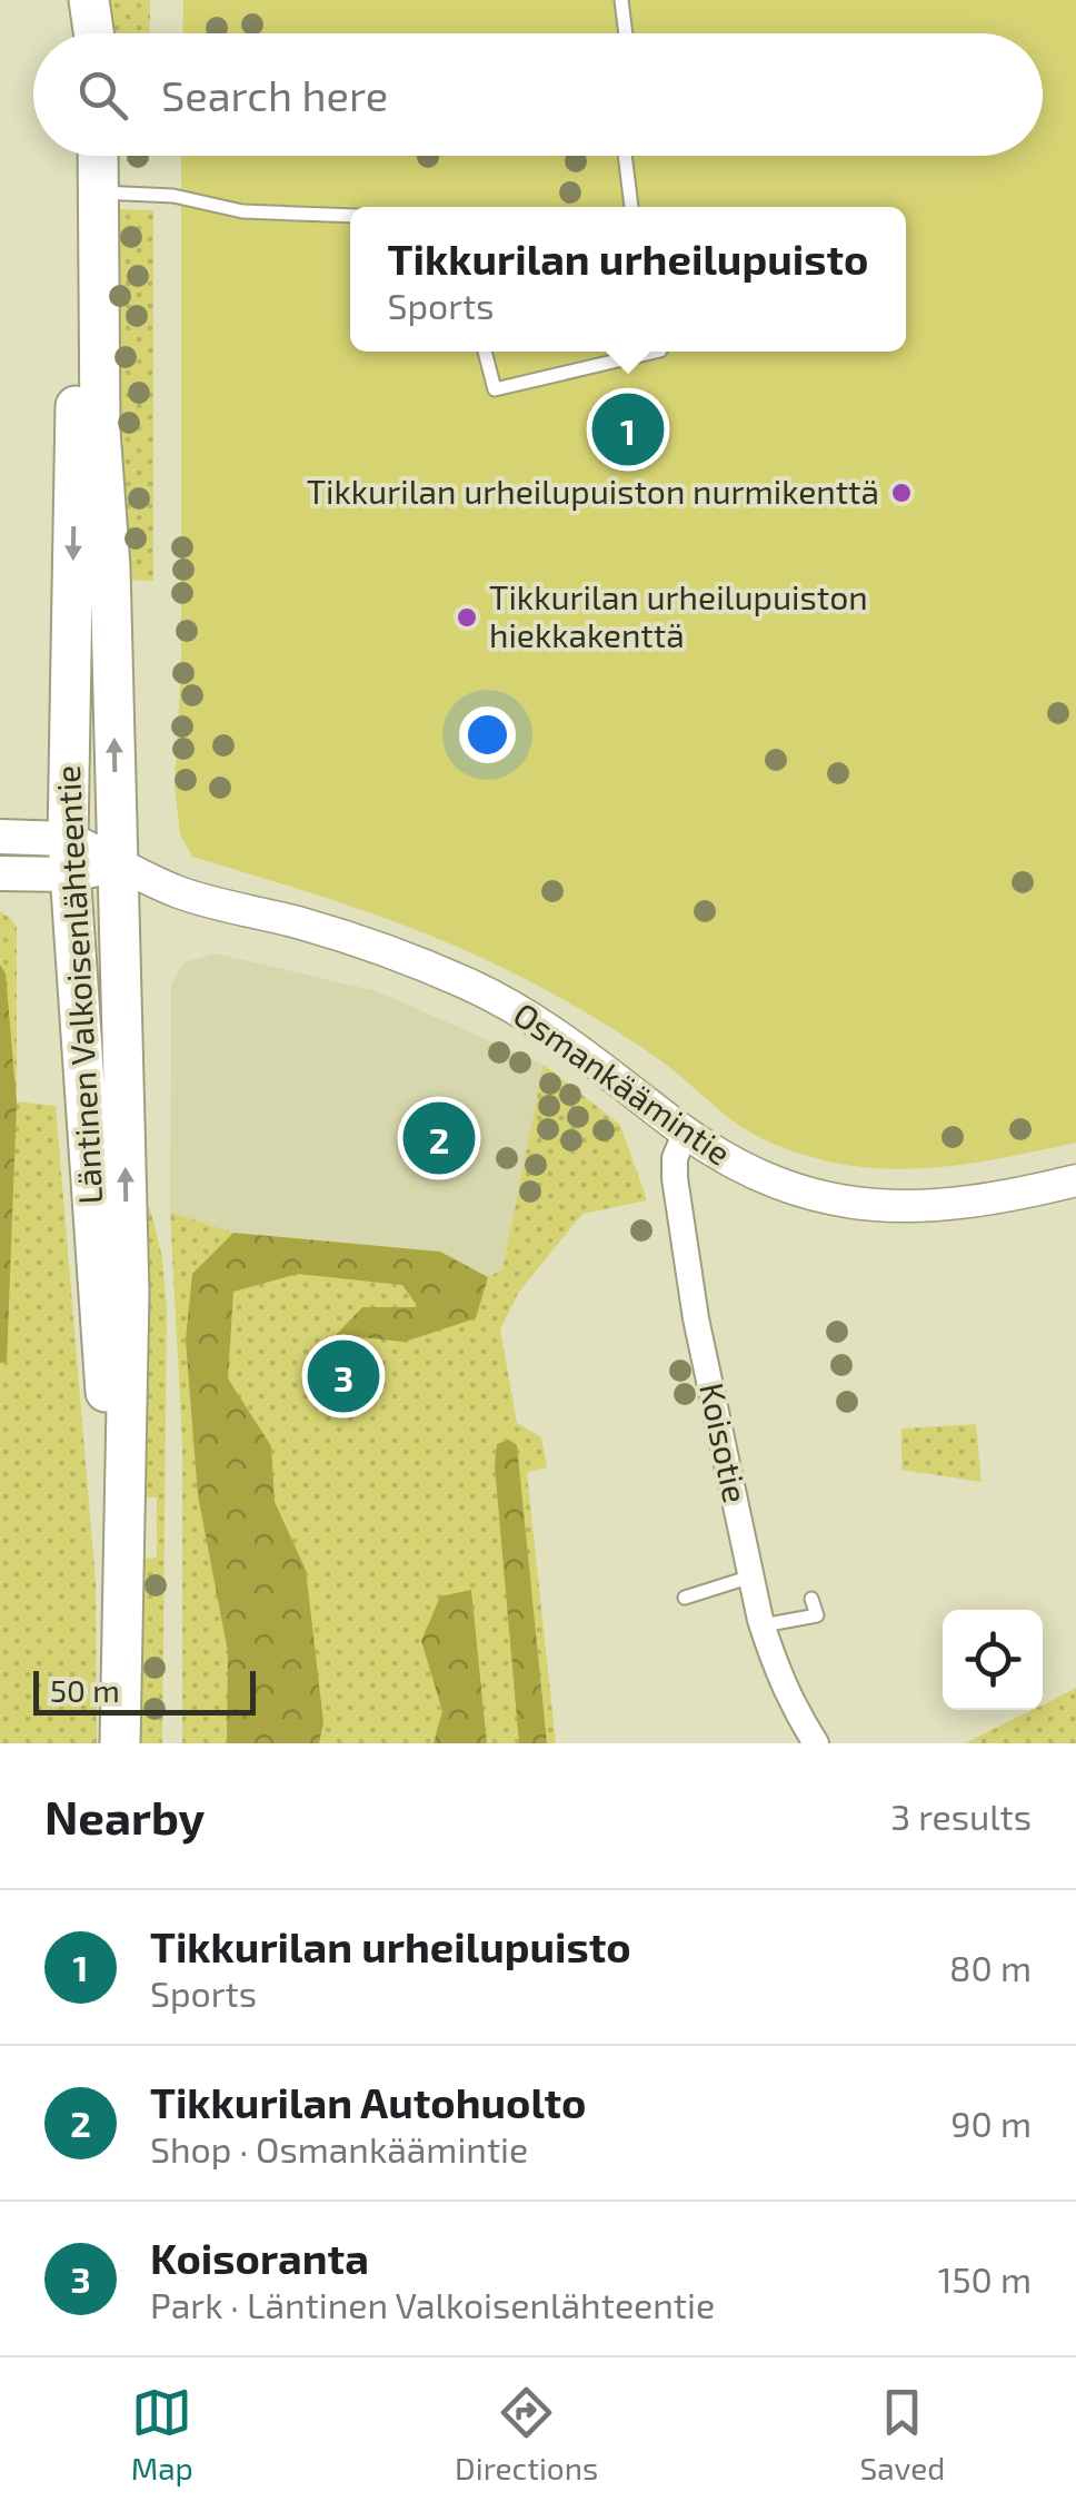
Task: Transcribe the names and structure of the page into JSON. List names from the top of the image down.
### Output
{
  "streets": {
    "main road": ["Läntinen Valkoisenlähteentie"],
    "street": ["Osmankäämintie", "Koisotie"]
  },
  "crossings": [
    ["Läntinen Valkoisenlähteentie", "Osmankäämintie"],
    ["Osmankäämintie", "Koisotie"]
  ],
  "places": ["Tikkurilan urheilupuiston nurmikenttä", "Tikkurilan urheilupuiston hiekkakenttä"],
  "scale_bar": "50 m",
  "page": {
    "search": "Search here",
    "popup": ["Tikkurilan urheilupuisto", "Sports"],
    "pins": ["1", "2", "3"],
    "scale": "50 m",
    "heading": ["Nearby", "3 results"],
    "list": [
      {
        "mark": "1",
        "name": "Tikkurilan urheilupuisto",
        "note": "Sports",
        "value": "80 m"
      },
      {
        "mark": "2",
        "name": "Tikkurilan Autohuolto",
        "note": "Shop · Osmankäämintie",
        "value": "90 m"
      },
      {
        "mark": "3",
        "name": "Koisoranta",
        "note": "Park · Läntinen Valkoisenlähteentie",
        "value": "150 m"
      }
    ],
    "nav": ["Map", "Directions", "Saved"]
  }
}
